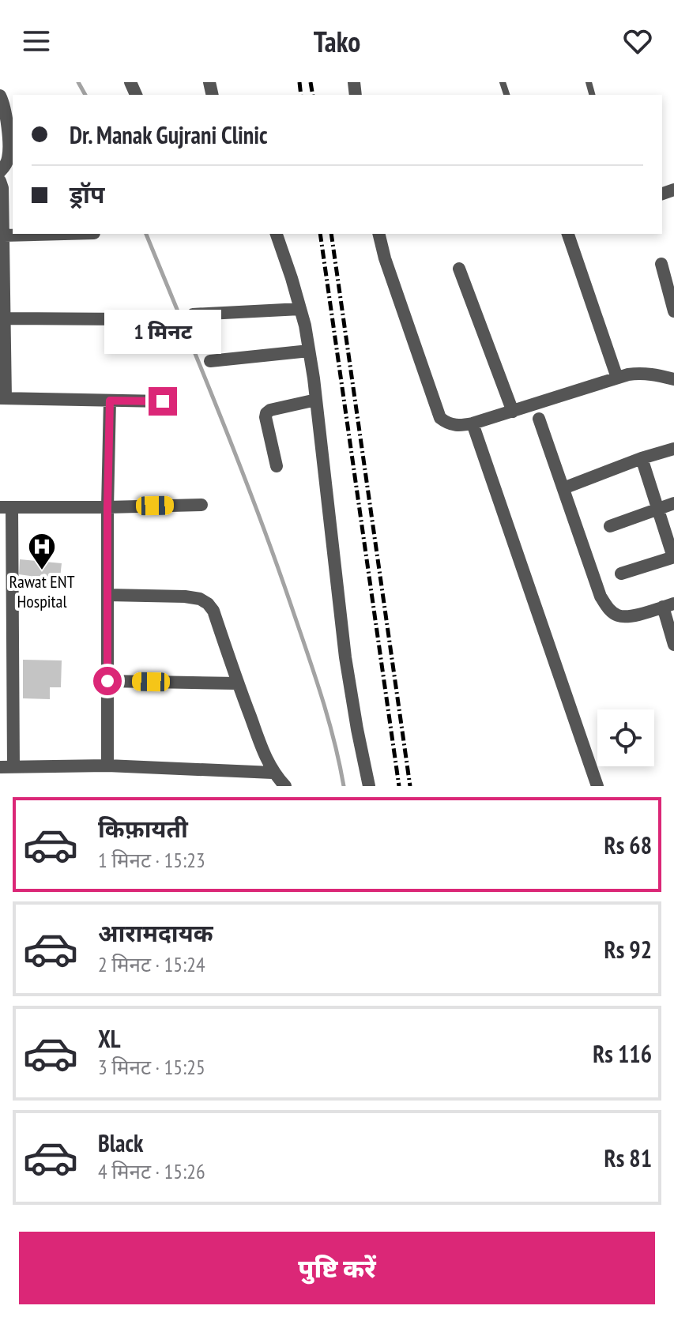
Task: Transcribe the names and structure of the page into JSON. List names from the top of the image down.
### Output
{
  "places": {
    "hospital": ["Rawat ENT Hospital"]
  },
  "page": {
    "header": "Tako",
    "banner": ["Dr. Manak Gujrani Clinic", "ड्रॉप"],
    "bubble": "1 मिनट",
    "list": [
      {
        "name": "किफ़ायती",
        "note": "1 मिनट · 15:23",
        "value": "Rs 68"
      },
      {
        "name": "आरामदायक",
        "note": "2 मिनट · 15:24",
        "value": "Rs 92"
      },
      {
        "name": "XL",
        "note": "3 मिनट · 15:25",
        "value": "Rs 116"
      },
      {
        "name": "Black",
        "note": "4 मिनट · 15:26",
        "value": "Rs 81"
      }
    ],
    "buttons": "पुष्टि करें"
  }
}
